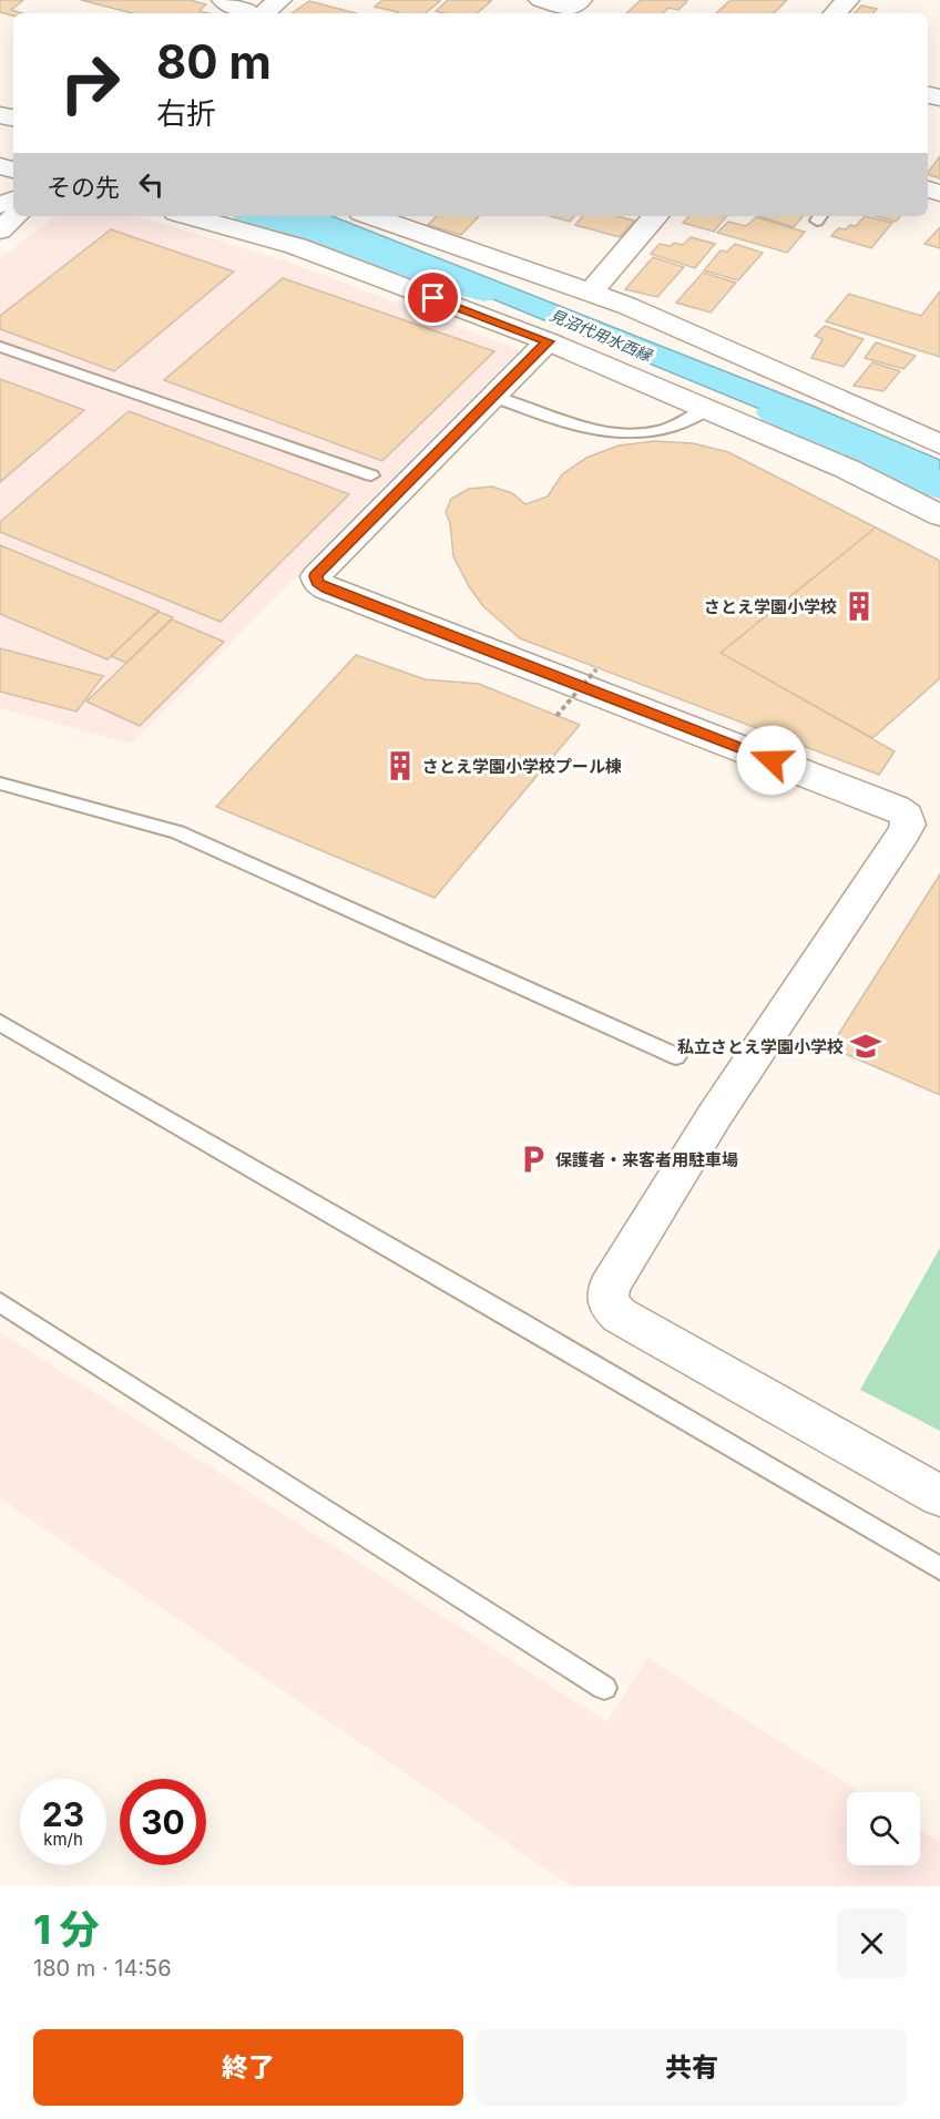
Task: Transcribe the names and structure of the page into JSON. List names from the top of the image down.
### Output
{
  "water": ["見沼代用水西縁"],
  "places": {
    "building": ["さとえ学園小学校", "さとえ学園小学校プール棟"],
    "school or university": ["私立さとえ学園小学校"],
    "parking": ["保護者・来客者用駐車場"]
  },
  "page": {
    "turn": ["80 m", "右折"],
    "then": "その先",
    "speed": "23 km/h",
    "limit": "30",
    "heading": ["1 分", "180 m · 14:56"],
    "buttons": ["終了", "共有"]
  }
}
